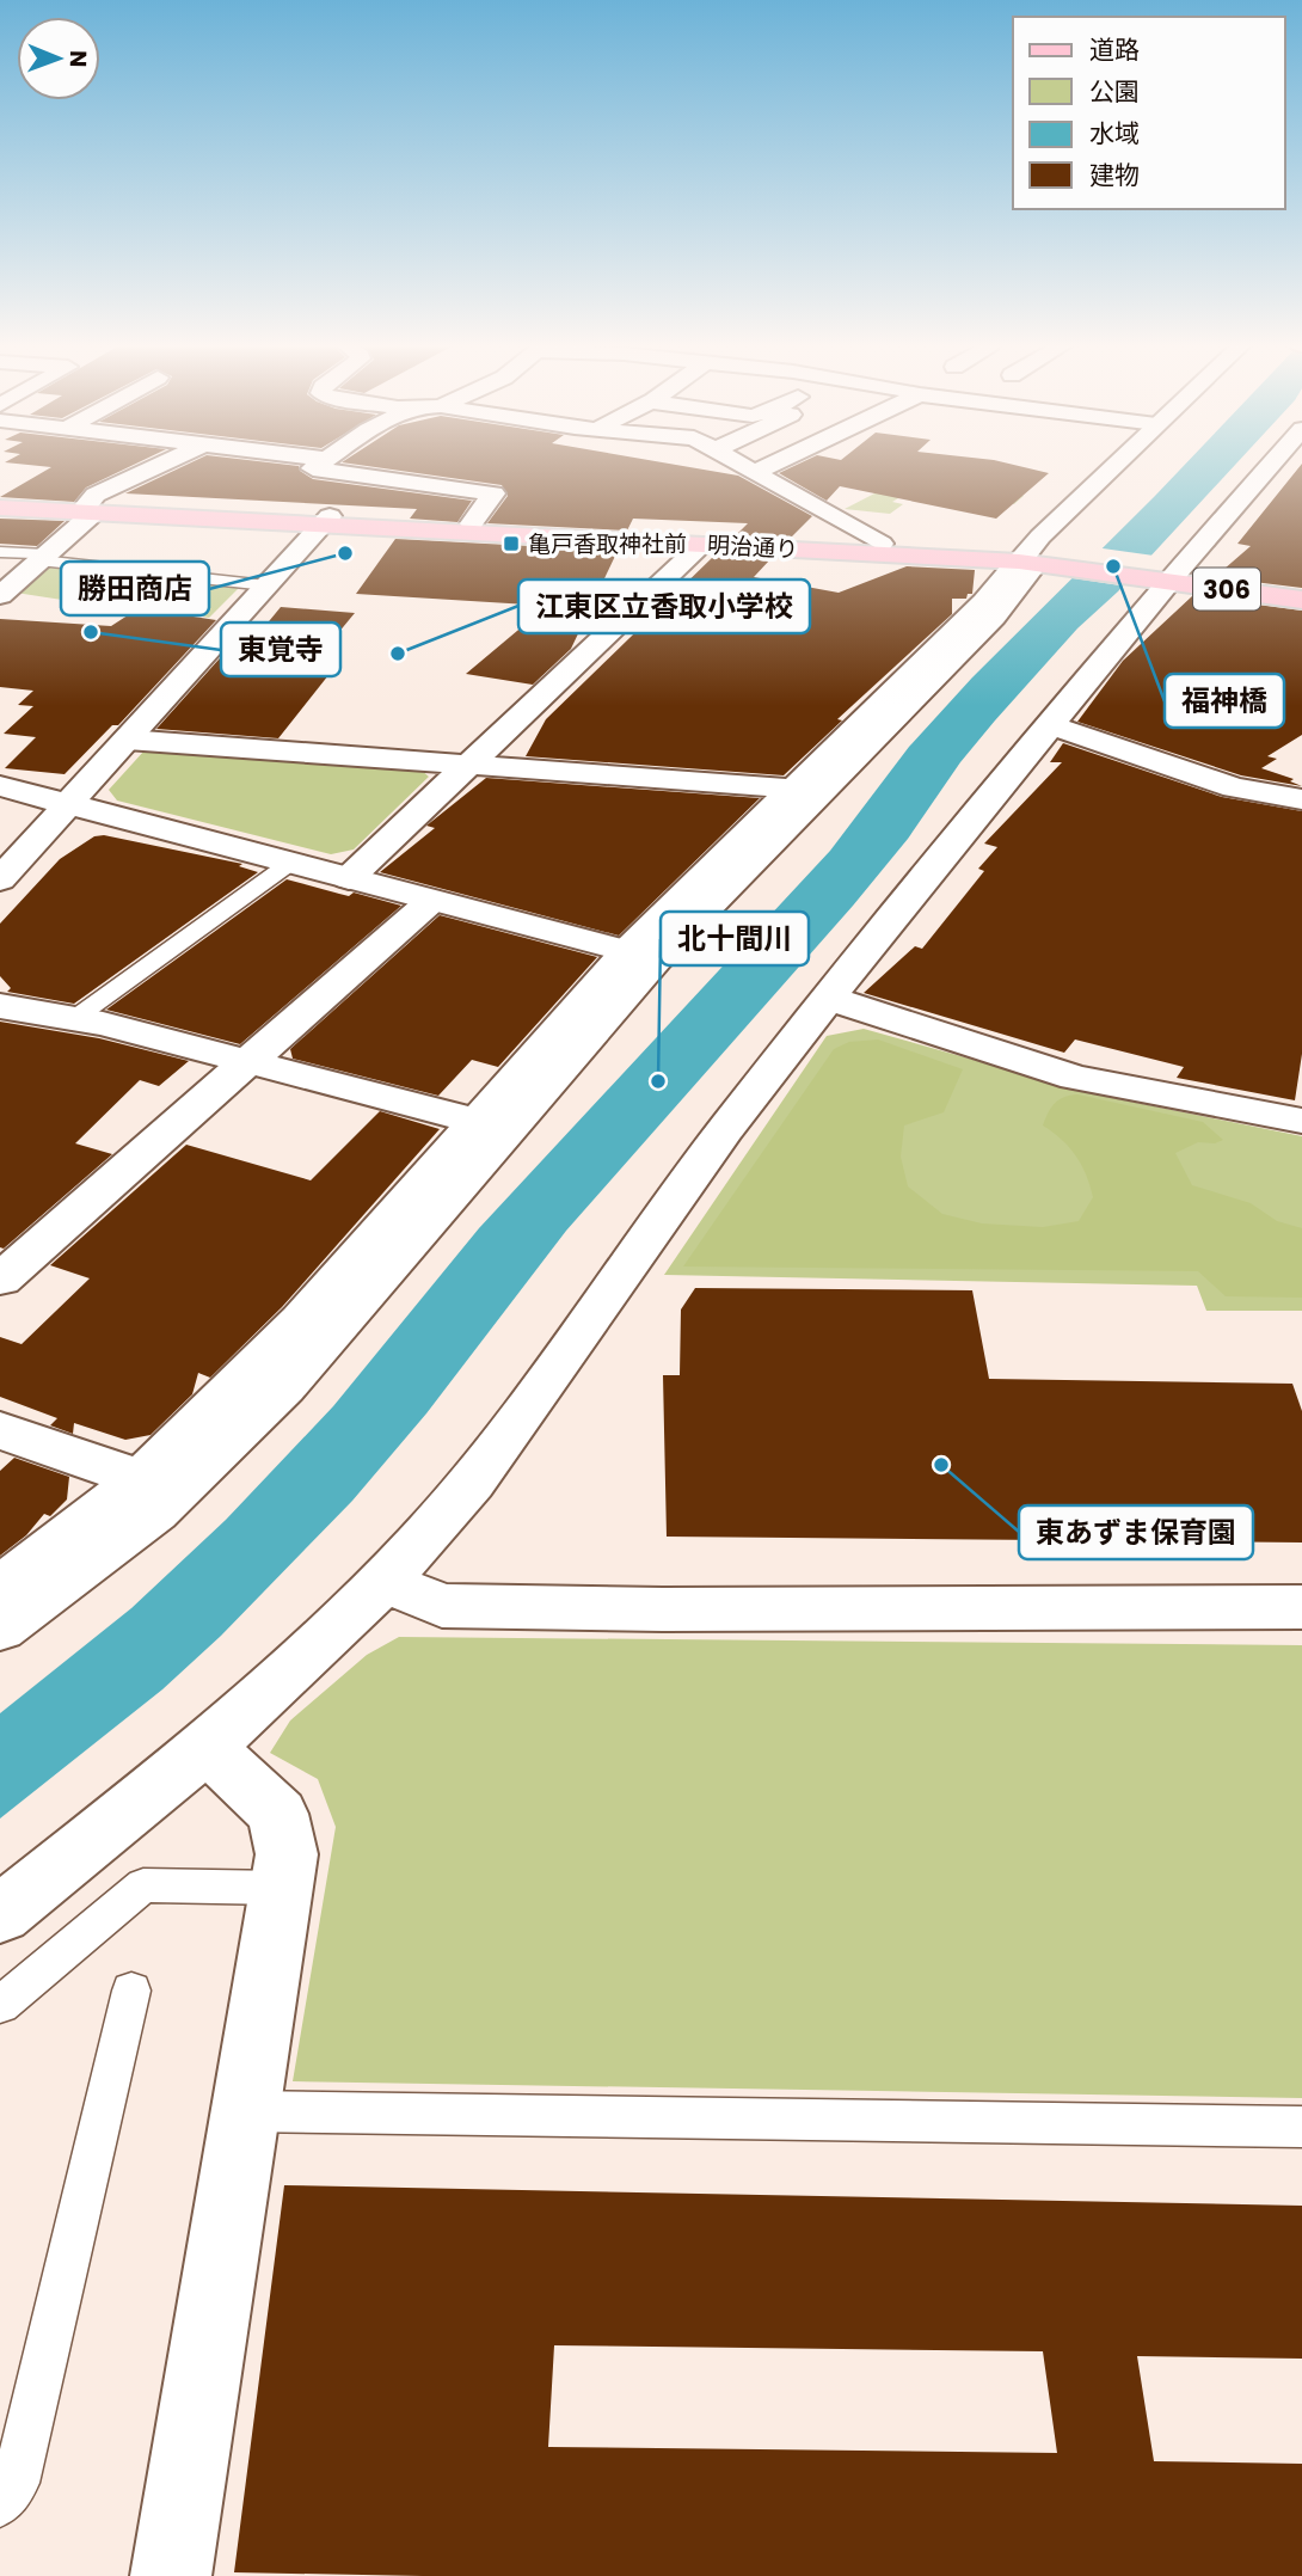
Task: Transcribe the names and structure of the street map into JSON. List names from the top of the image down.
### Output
{
  "streets": {
    "main road": ["明治通り", "306"]
  },
  "places": {
    "transit": ["亀戸香取神社前"],
    "other": [
      "勝田商店",
      "福神橋",
      "東覚寺",
      "江東区立香取小学校",
      "北十間川",
      "東あずま保育園"
    ]
  },
  "legend": [
    "道路",
    "公園",
    "水域",
    "建物"
  ],
  "north": "right"
}
